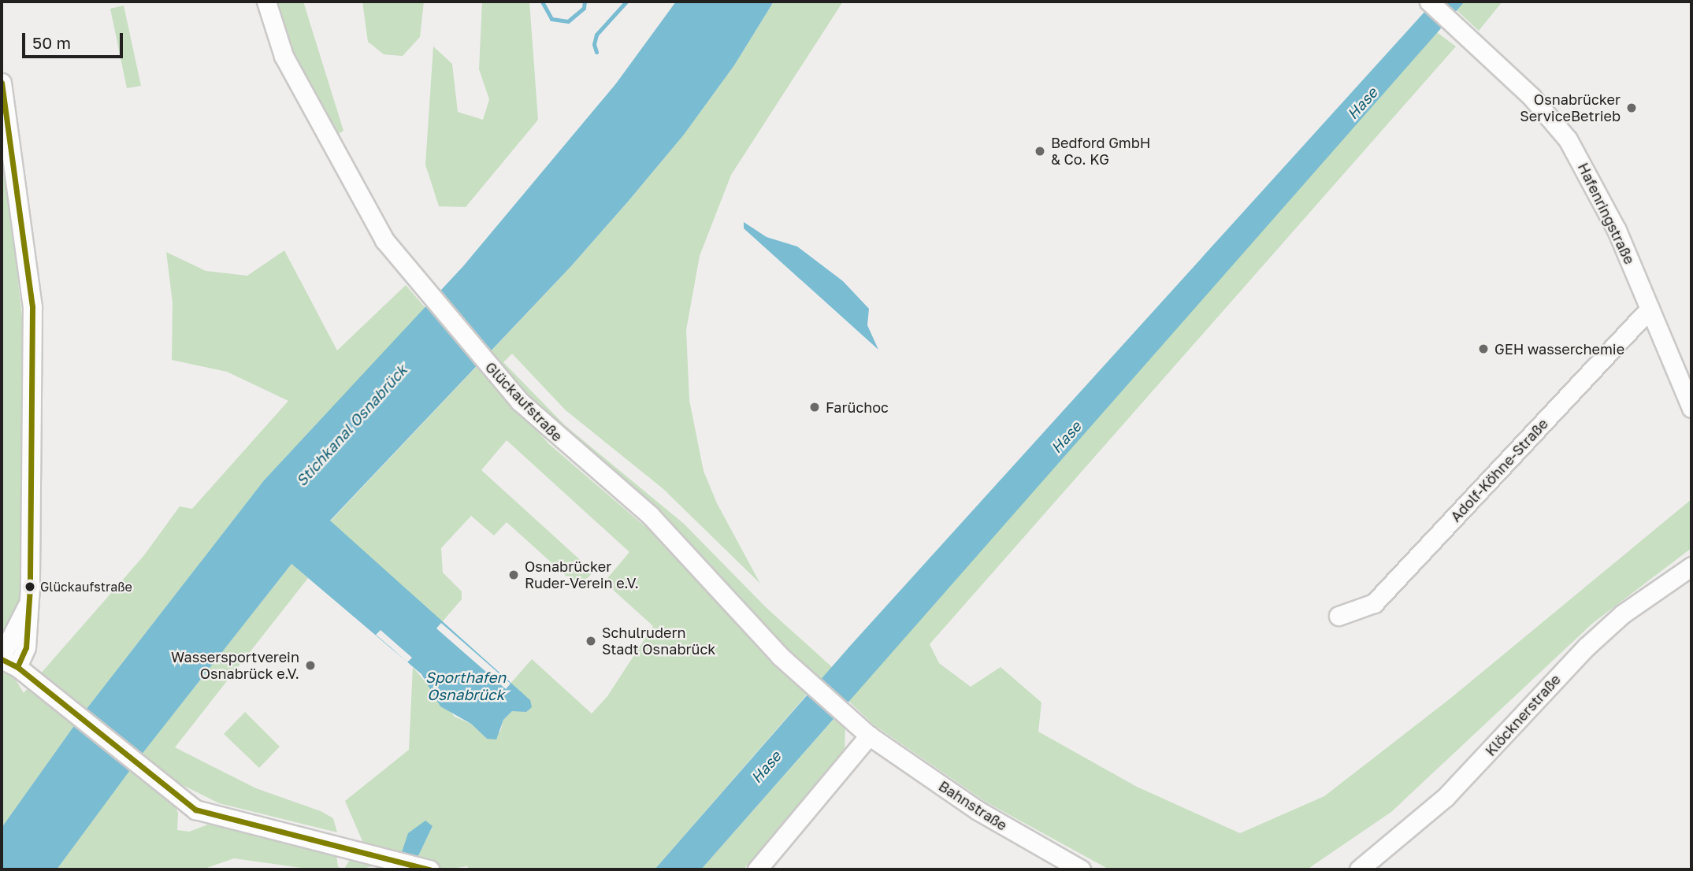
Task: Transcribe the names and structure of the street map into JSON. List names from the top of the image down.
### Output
{
  "streets": {
    "street": [
      "Hafenringstraße",
      "Glückaufstraße",
      "Adolf-Köhne-Straße",
      "Klöcknerstraße",
      "Bahnstraße"
    ]
  },
  "crossings": [
    ["Hafenringstraße", "Adolf-Köhne-Straße"],
    ["Glückaufstraße", "Bahnstraße"]
  ],
  "water": ["Hase", "Stichkanal Osnabrück", "Sporthafen Osnabrück"],
  "places": [
    "Osnabrücker ServiceBetrieb",
    "Bedford GmbH & Co. KG",
    "GEH wasserchemie",
    "Farüchoc",
    "Osnabrücker Ruder-Verein e.V.",
    "Glückaufstraße",
    "Schulrudern Stadt Osnabrück",
    "Wassersportverein Osnabrück e.V."
  ],
  "scale_bar": "50 m"
}
